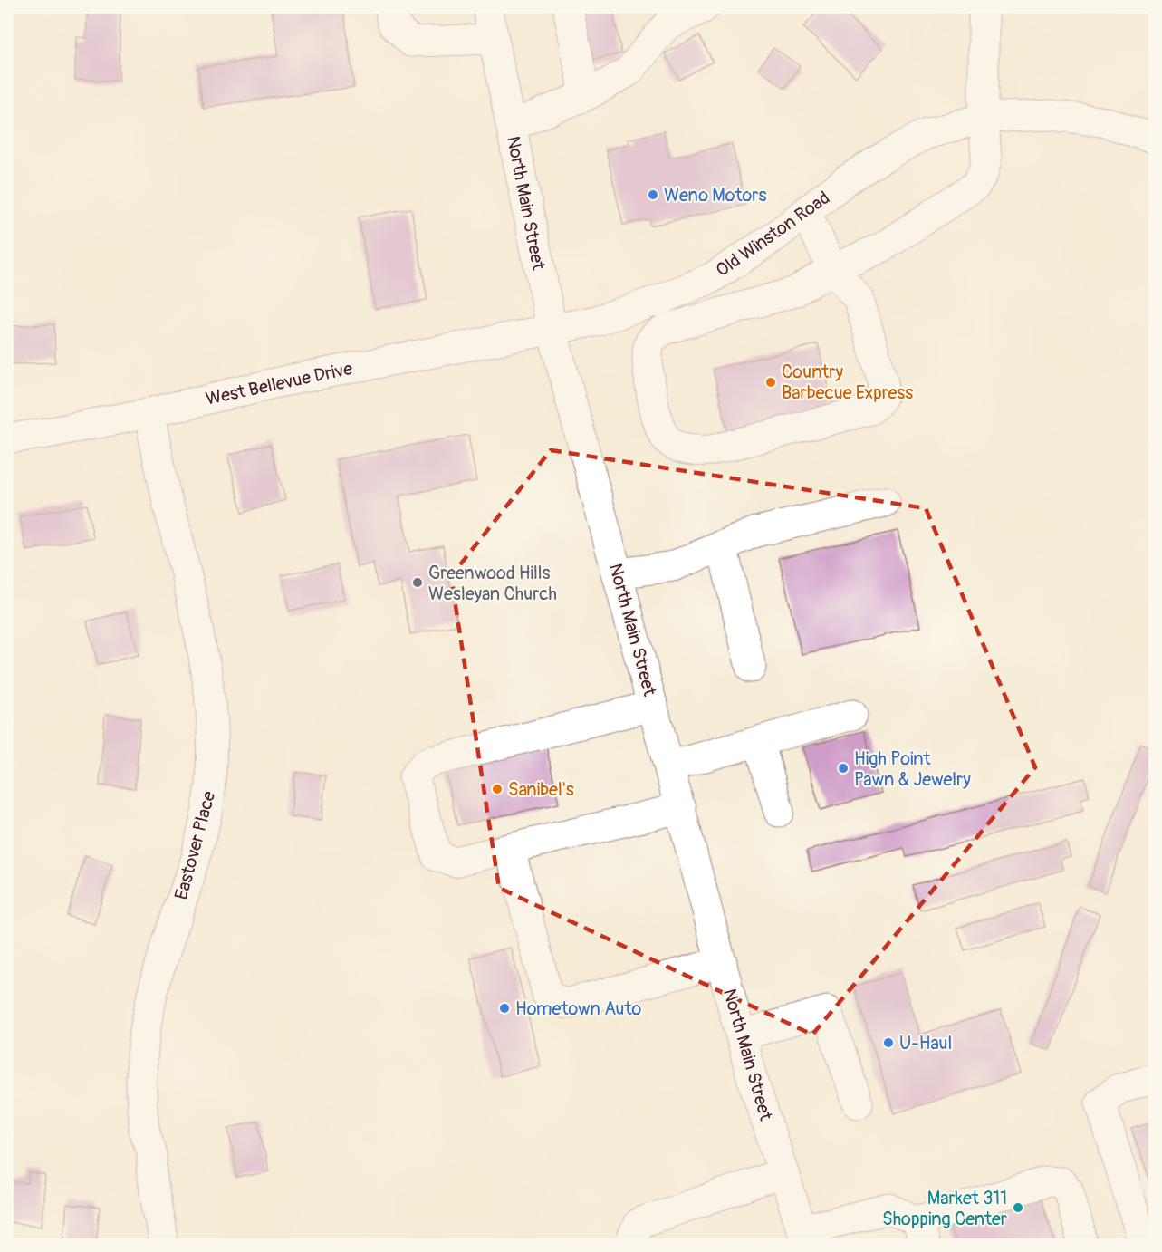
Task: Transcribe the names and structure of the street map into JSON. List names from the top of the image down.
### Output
{
  "streets": {
    "street": [
      "North Main Street",
      "Old Winston Road",
      "West Bellevue Drive",
      "Eastover Place"
    ]
  },
  "crossings": [
    ["North Main Street", "Old Winston Road"],
    ["North Main Street", "West Bellevue Drive"],
    ["Old Winston Road", "West Bellevue Drive"],
    ["West Bellevue Drive", "Eastover Place"]
  ],
  "places": [
    "Weno Motors",
    "Country Barbecue Express",
    "Greenwood Hills Wesleyan Church",
    "High Point Pawn & Jewelry",
    "Sanibel's",
    "Hometown Auto",
    "U-Haul",
    "Market 311 Shopping Center"
  ]
}
